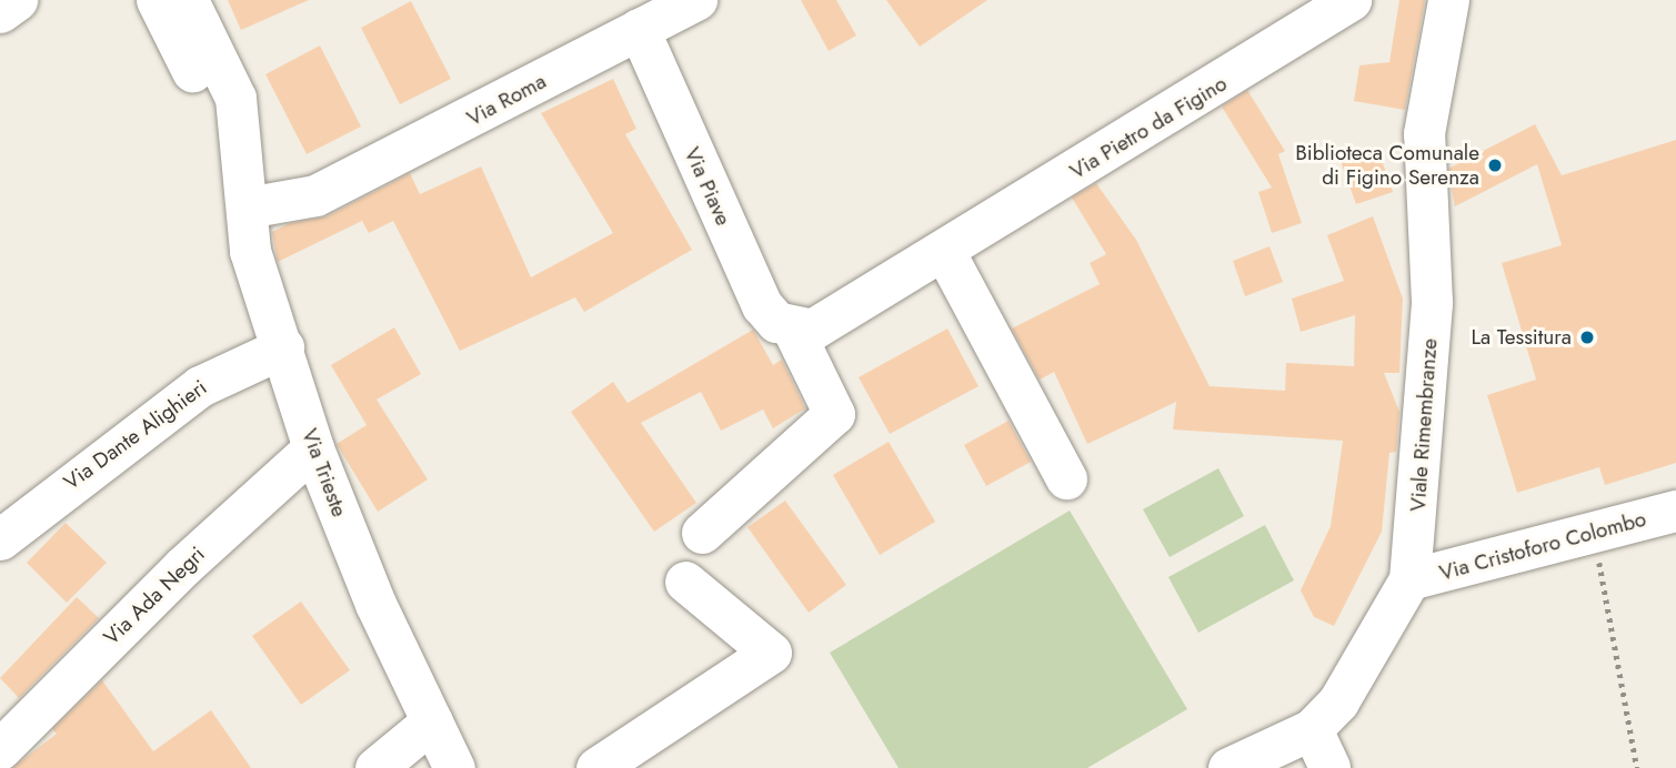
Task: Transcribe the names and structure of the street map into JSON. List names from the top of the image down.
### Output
{
  "streets": {
    "street": [
      "Via Roma",
      "Via Pietro da Figino",
      "Via Piave",
      "Viale Rimembranze",
      "Via Dante Alighieri",
      "Via Trieste",
      "Via Cristoforo Colombo",
      "Via Ada Negri"
    ]
  },
  "crossings": [
    ["Via Roma", "Via Piave"],
    ["Via Roma", "Via Trieste"],
    ["Viale Rimembranze", "Via Cristoforo Colombo"],
    ["Via Dante Alighieri", "Via Trieste"],
    ["Via Trieste", "Via Ada Negri"]
  ],
  "places": ["Biblioteca Comunale di Figino Serenza", "La Tessitura"]
}
